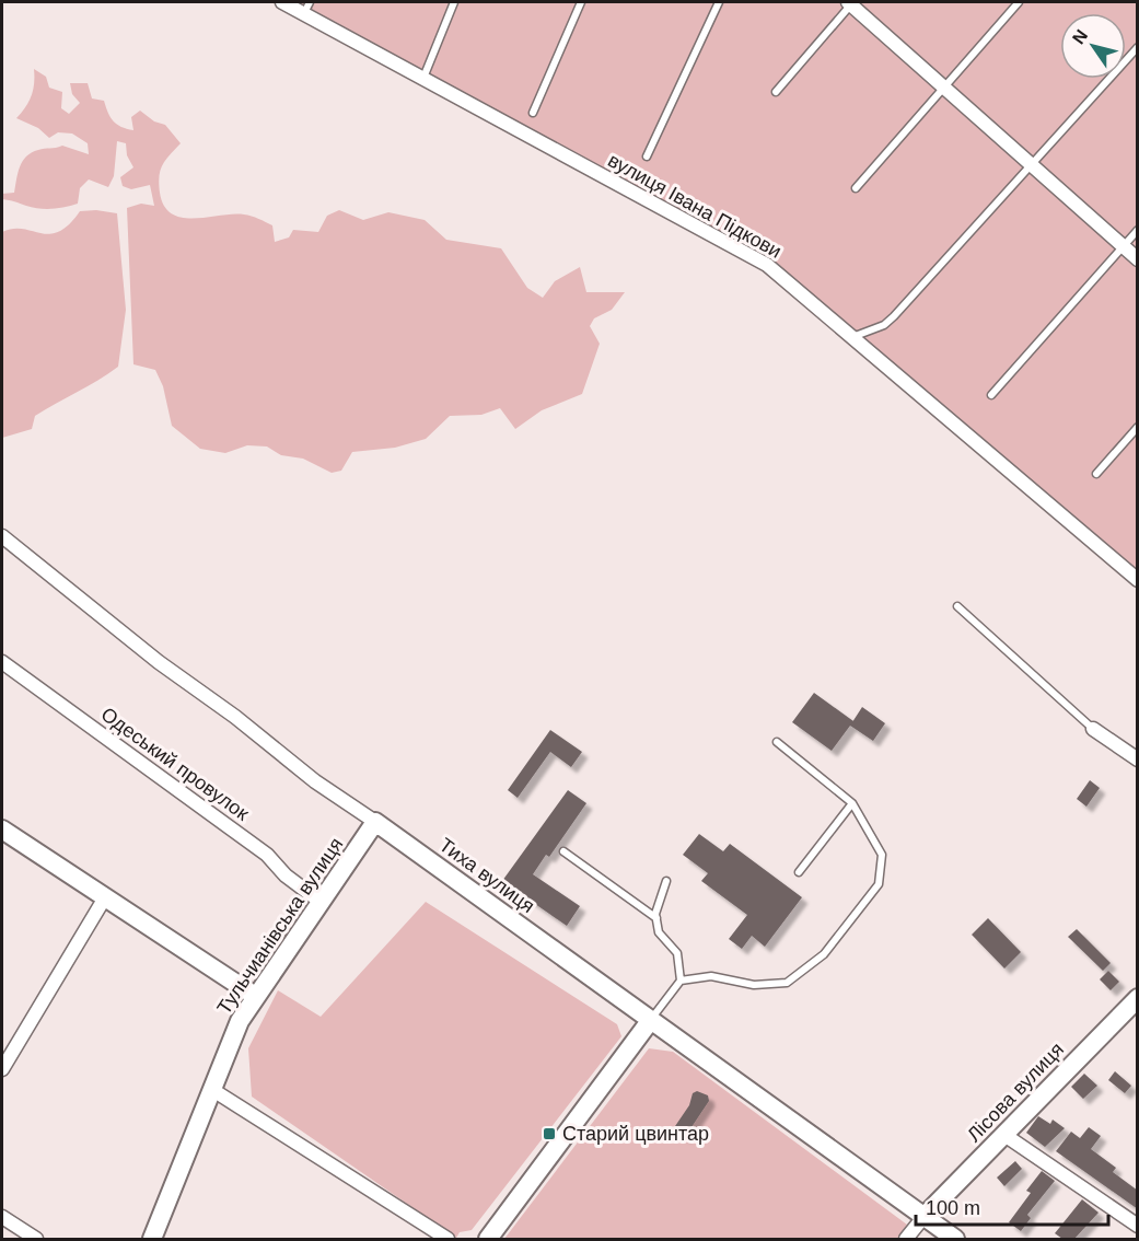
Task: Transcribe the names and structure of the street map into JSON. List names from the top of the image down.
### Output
{
  "streets": {
    "street": [
      "вулиця Івана Підкови",
      "Одеський провулок",
      "Тиха вулиця",
      "Тульчианівська вулиця",
      "Лісова вулиця"
    ]
  },
  "crossings": [
    ["Одеський провулок", "Тульчианівська вулиця"],
    ["Тиха вулиця", "Тульчианівська вулиця"],
    ["Тиха вулиця", "Лісова вулиця"]
  ],
  "places": {
    "transit": ["Старий цвинтар"]
  },
  "scale_bar": "100 m",
  "north": "top left"
}
